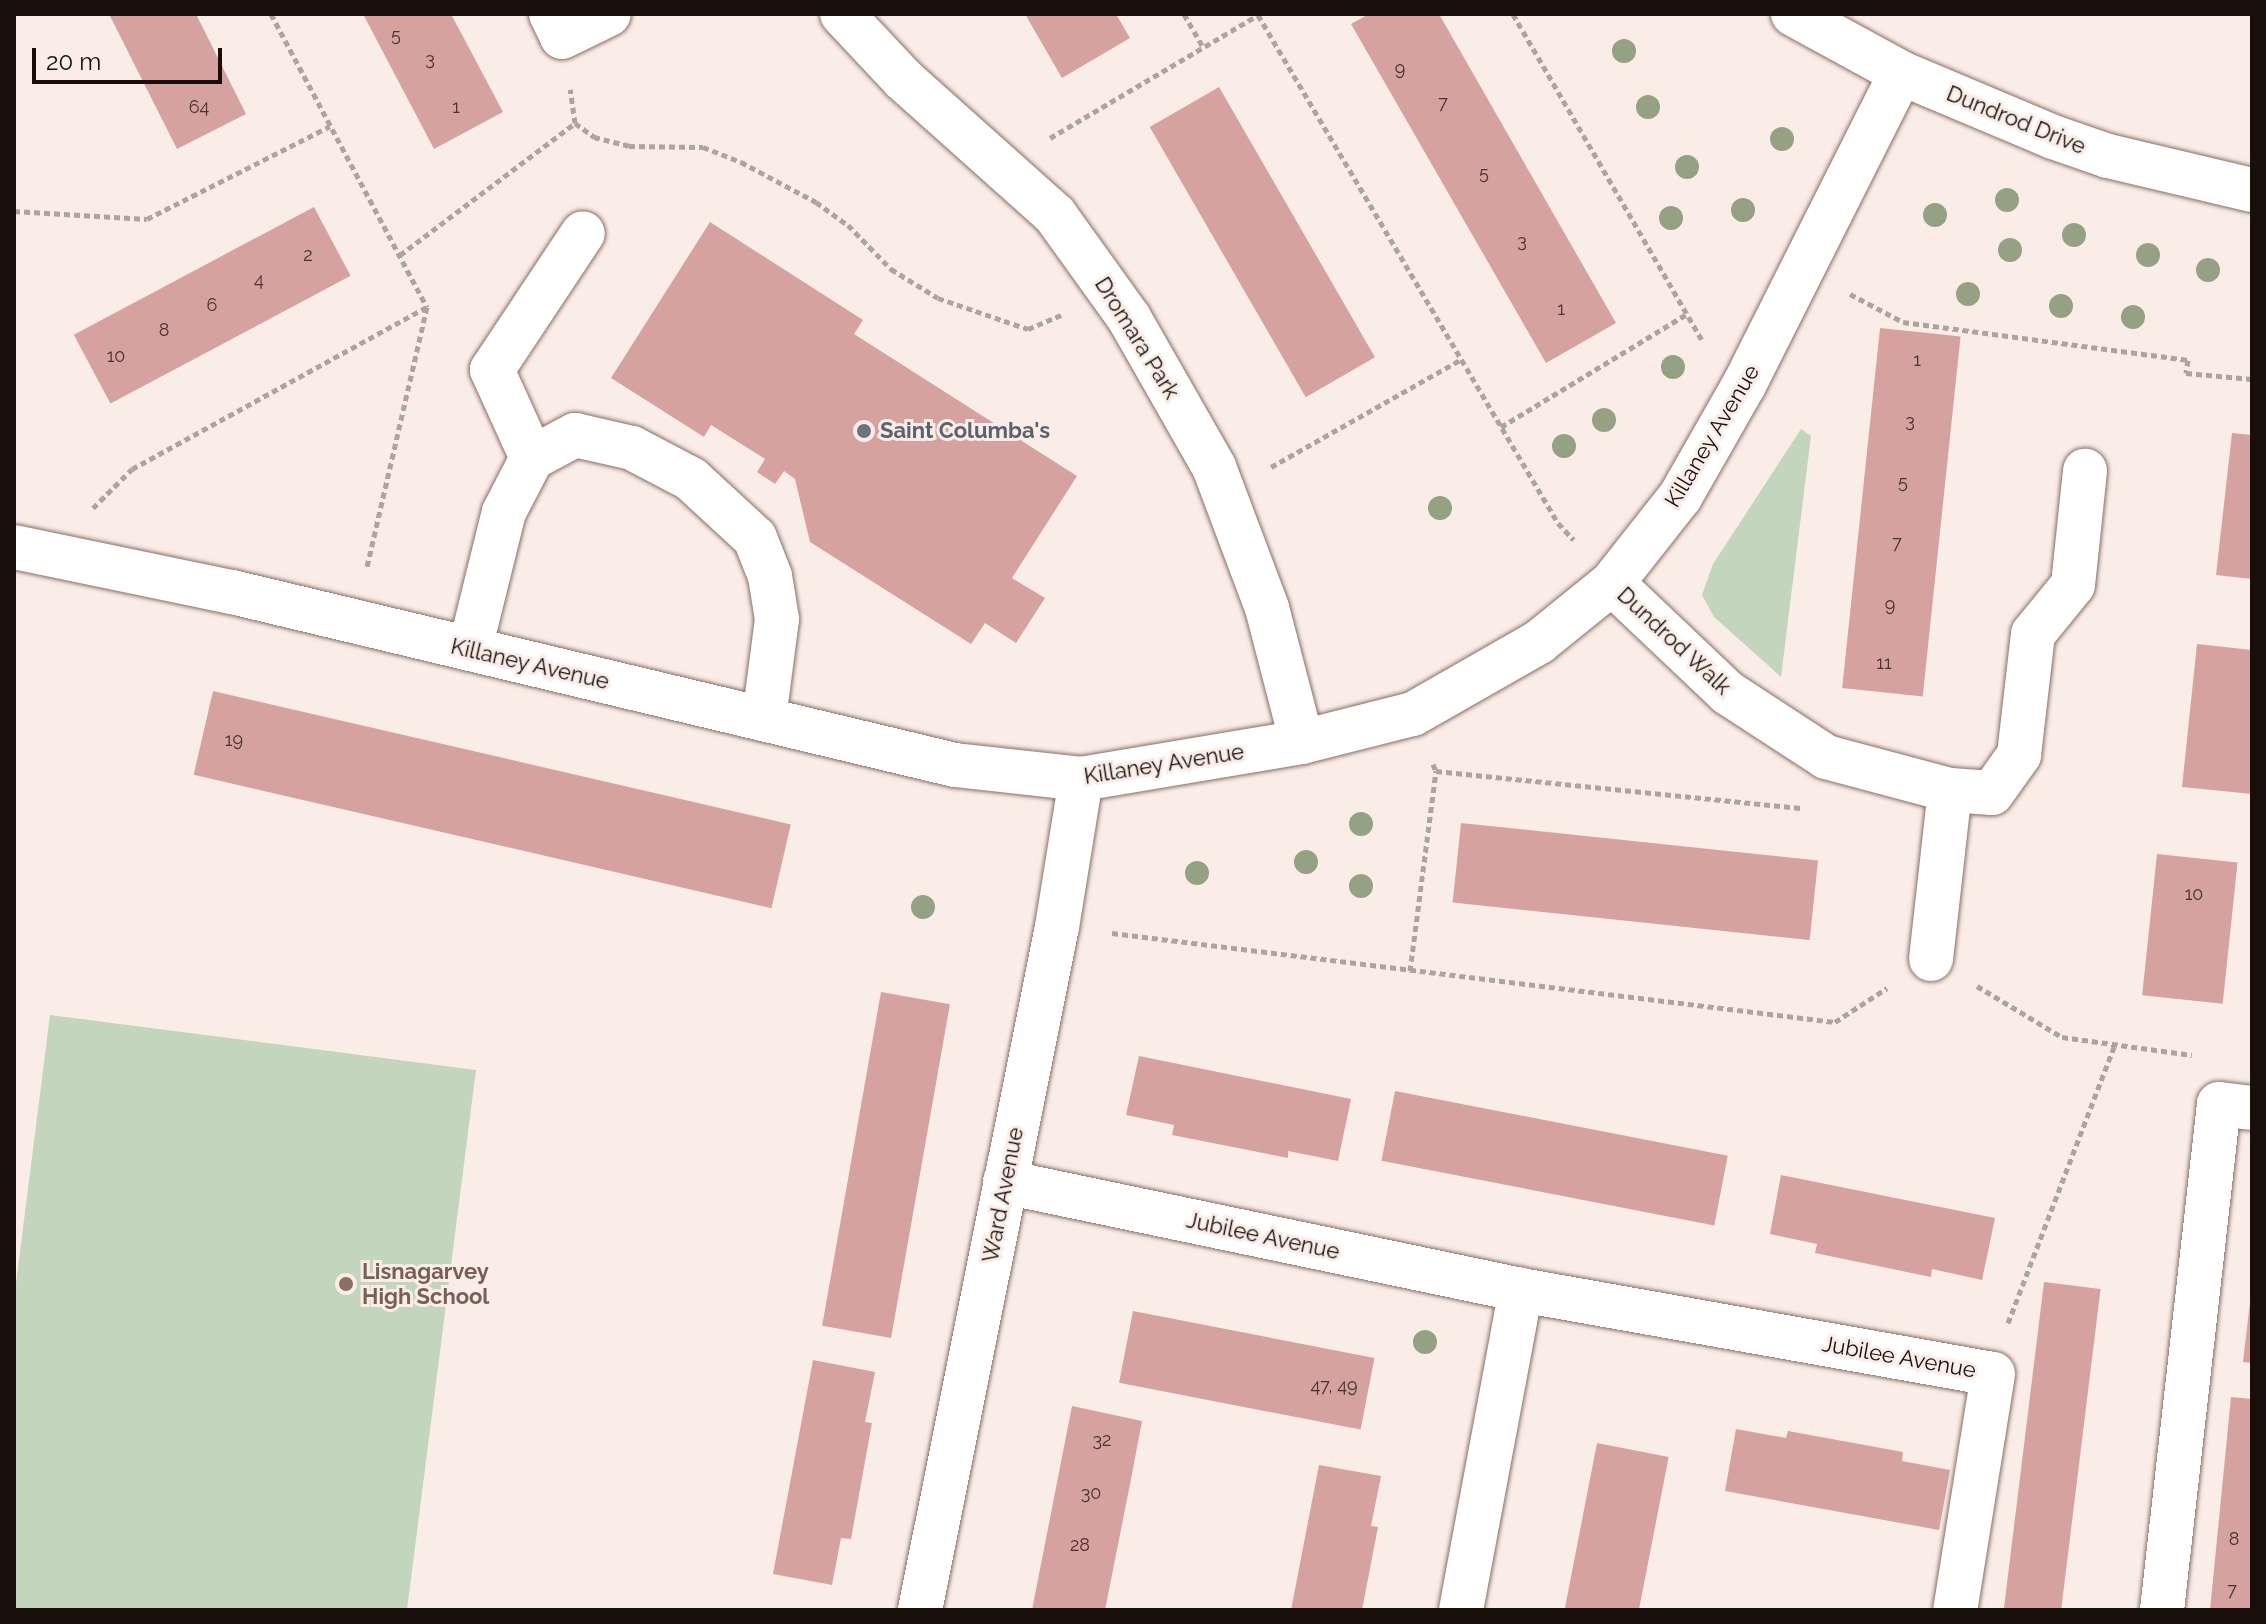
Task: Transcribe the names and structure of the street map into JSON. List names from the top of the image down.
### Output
{
  "streets": {
    "street": [
      "Dundrod Drive",
      "Dromara Park",
      "Killaney Avenue",
      "Dundrod Walk",
      "Ward Avenue",
      "Jubilee Avenue"
    ]
  },
  "crossings": [
    ["Dundrod Drive", "Killaney Avenue"],
    ["Dromara Park", "Killaney Avenue"],
    ["Killaney Avenue", "Dundrod Walk"],
    ["Killaney Avenue", "Ward Avenue"],
    ["Ward Avenue", "Jubilee Avenue"]
  ],
  "places": ["Saint Columba's", "Lisnagarvey High School"],
  "house_numbers": [
    "5",
    "3",
    "9",
    "7",
    "64",
    "1",
    "5",
    "3",
    "2",
    "4",
    "6",
    "1",
    "8",
    "10",
    "1",
    "3",
    "5",
    "7",
    "9",
    "11",
    "19",
    "10",
    "47, 49",
    "32",
    "30",
    "8",
    "28",
    "7"
  ],
  "scale_bar": "20 m"
}
